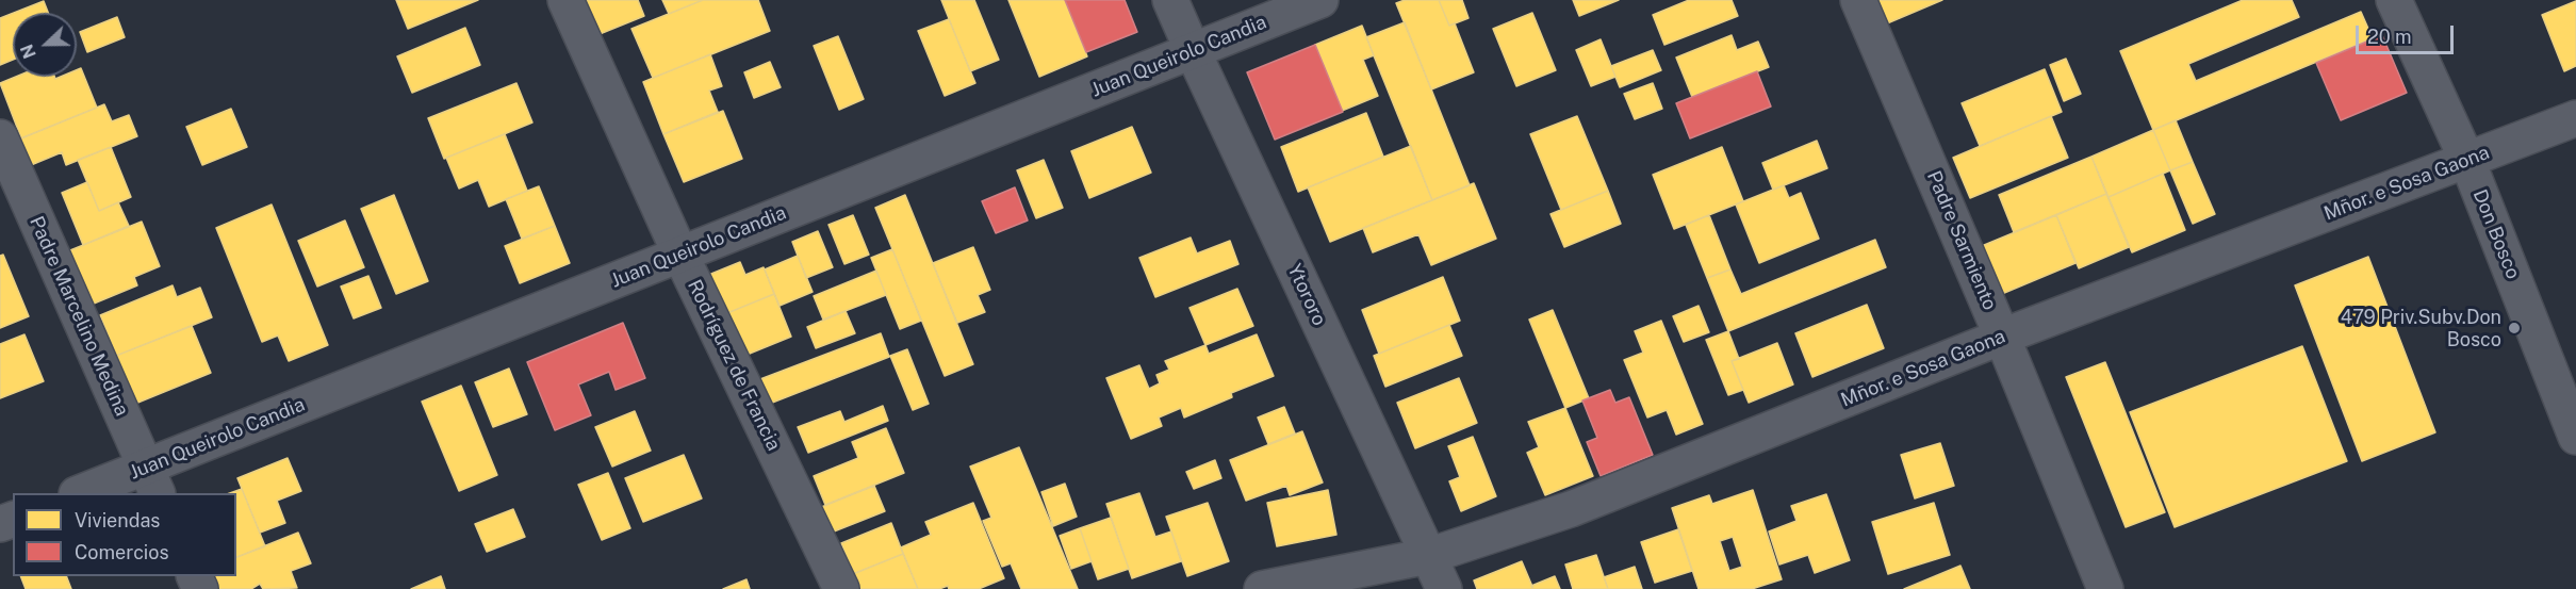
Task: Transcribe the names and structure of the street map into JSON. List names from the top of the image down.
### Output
{
  "streets": {
    "street": [
      "Juan Queirolo Candia",
      "Mñor. e Sosa Gaona",
      "Don Bosco",
      "Padre Sarmiento",
      "Ytororo",
      "Padre Marcelino Medina",
      "Rodríguez de Francia"
    ]
  },
  "crossings": [
    ["Juan Queirolo Candia", "Ytororo"],
    ["Juan Queirolo Candia", "Padre Marcelino Medina"],
    ["Juan Queirolo Candia", "Rodríguez de Francia"],
    ["Mñor. e Sosa Gaona", "Don Bosco"],
    ["Mñor. e Sosa Gaona", "Padre Sarmiento"],
    ["Mñor. e Sosa Gaona", "Ytororo"]
  ],
  "places": ["479 Priv.Subv.Don Bosco"],
  "legend": ["Viviendas", "Comercios"],
  "scale_bar": "20 m",
  "north": "left"
}
